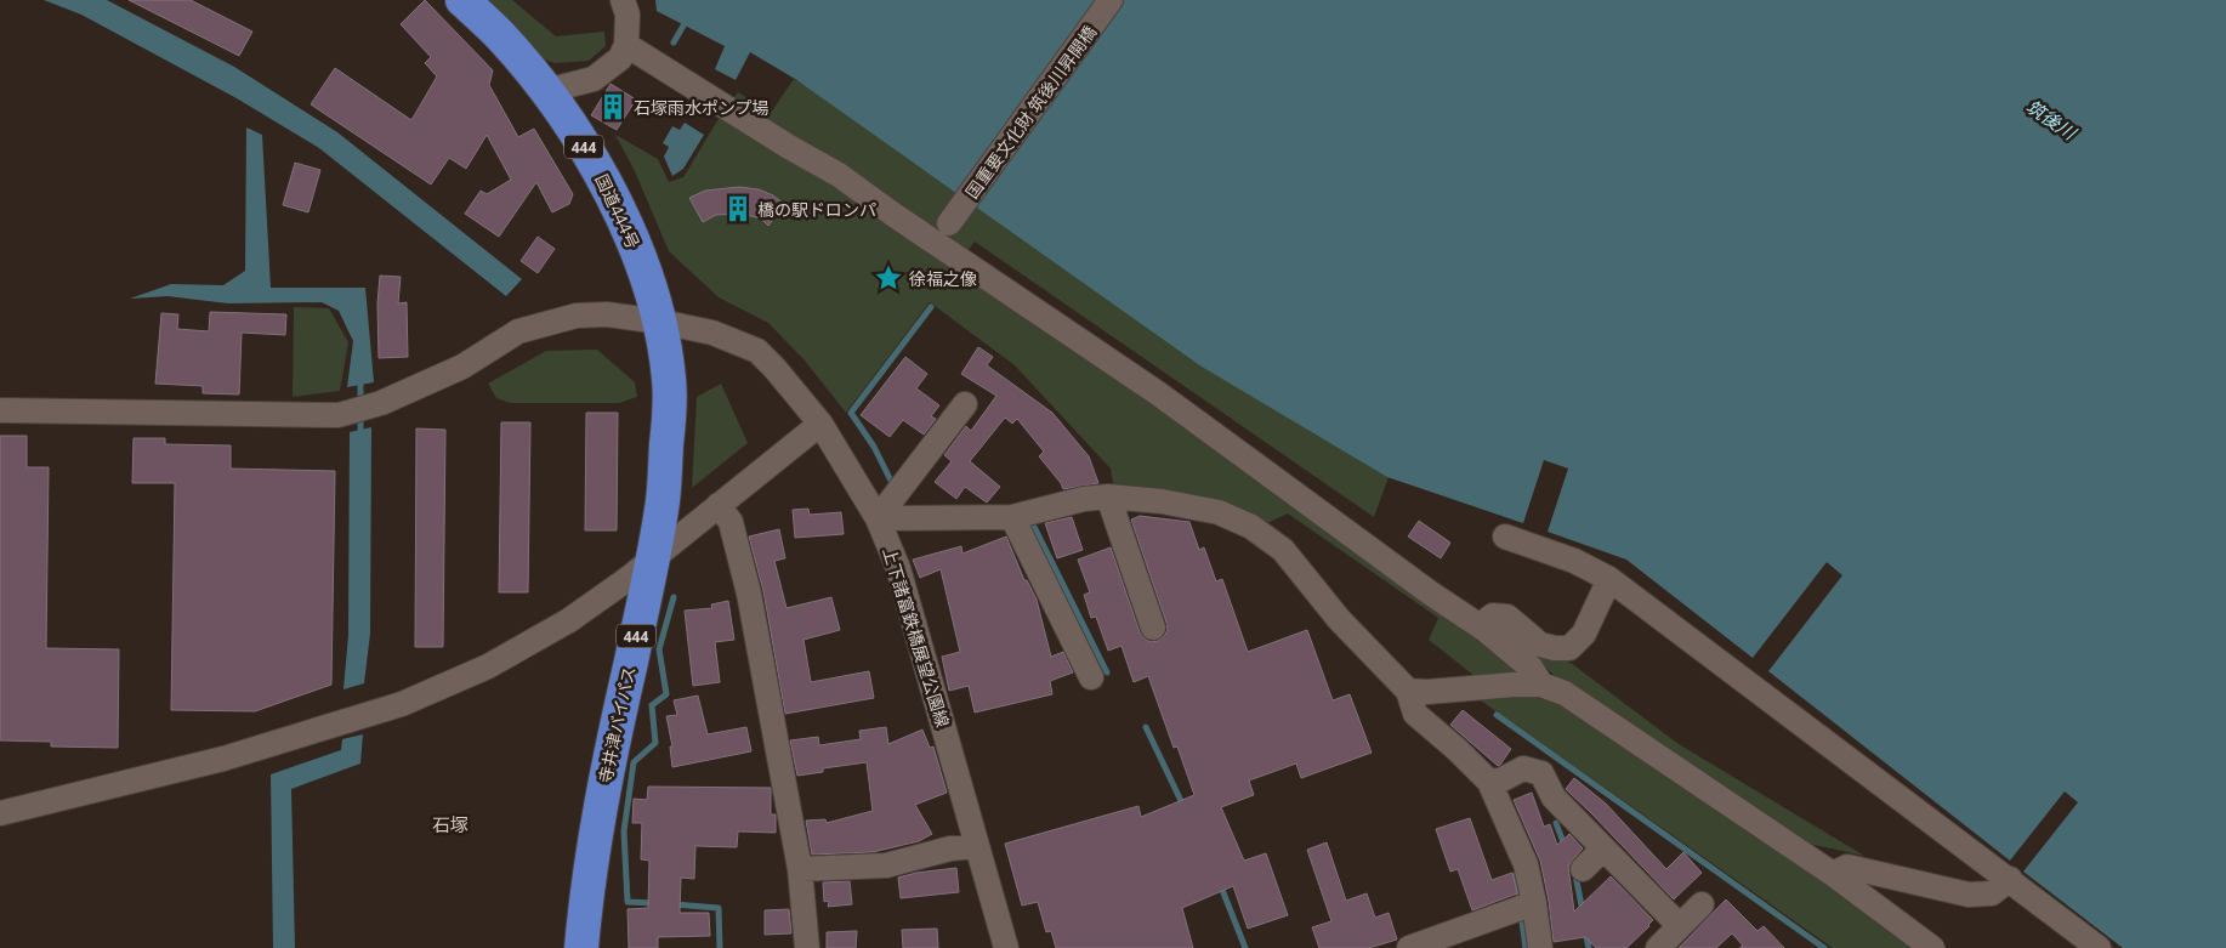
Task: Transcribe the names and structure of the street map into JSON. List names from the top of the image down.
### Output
{
  "streets": {
    "highway": ["444", "国道444号", "寺井津バイパス"],
    "street": ["国重要文化財 筑後川昇開橋", "上下諸富鉄橋展望公園線"]
  },
  "crossings": [
    ["国道444号", "上下諸富鉄橋展望公園線"],
    ["国道444号", "寺井津バイパス"],
    ["上下諸富鉄橋展望公園線", "寺井津バイパス"]
  ],
  "districts": ["石塚"],
  "water": ["筑後川"],
  "places": {
    "building": ["石塚雨水ポンプ場", "橋の駅ドロンパ"],
    "place": ["徐福之像"]
  }
}
